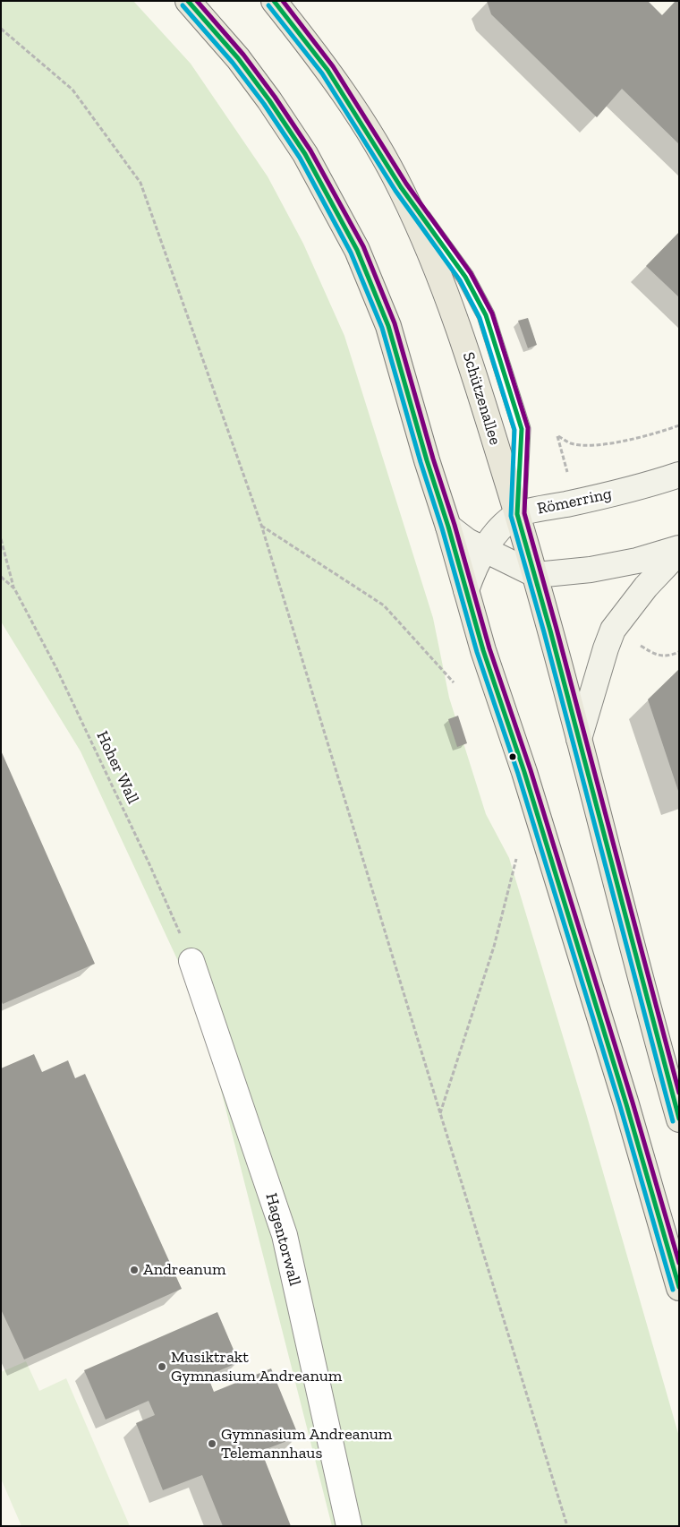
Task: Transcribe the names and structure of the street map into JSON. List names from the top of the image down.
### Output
{
  "streets": {
    "main road": ["Schützenallee", "Römerring"],
    "street": ["Hagentorwall"],
    "path": ["Hoher Wall"]
  },
  "crossings": [
    ["Schützenallee", "Römerring"],
    ["Hoher Wall", "Hagentorwall"]
  ],
  "places": ["Andreanum", "Musiktrakt Gymnasium Andreanum", "Gymnasium Andreanum Telemannhaus"]
}
